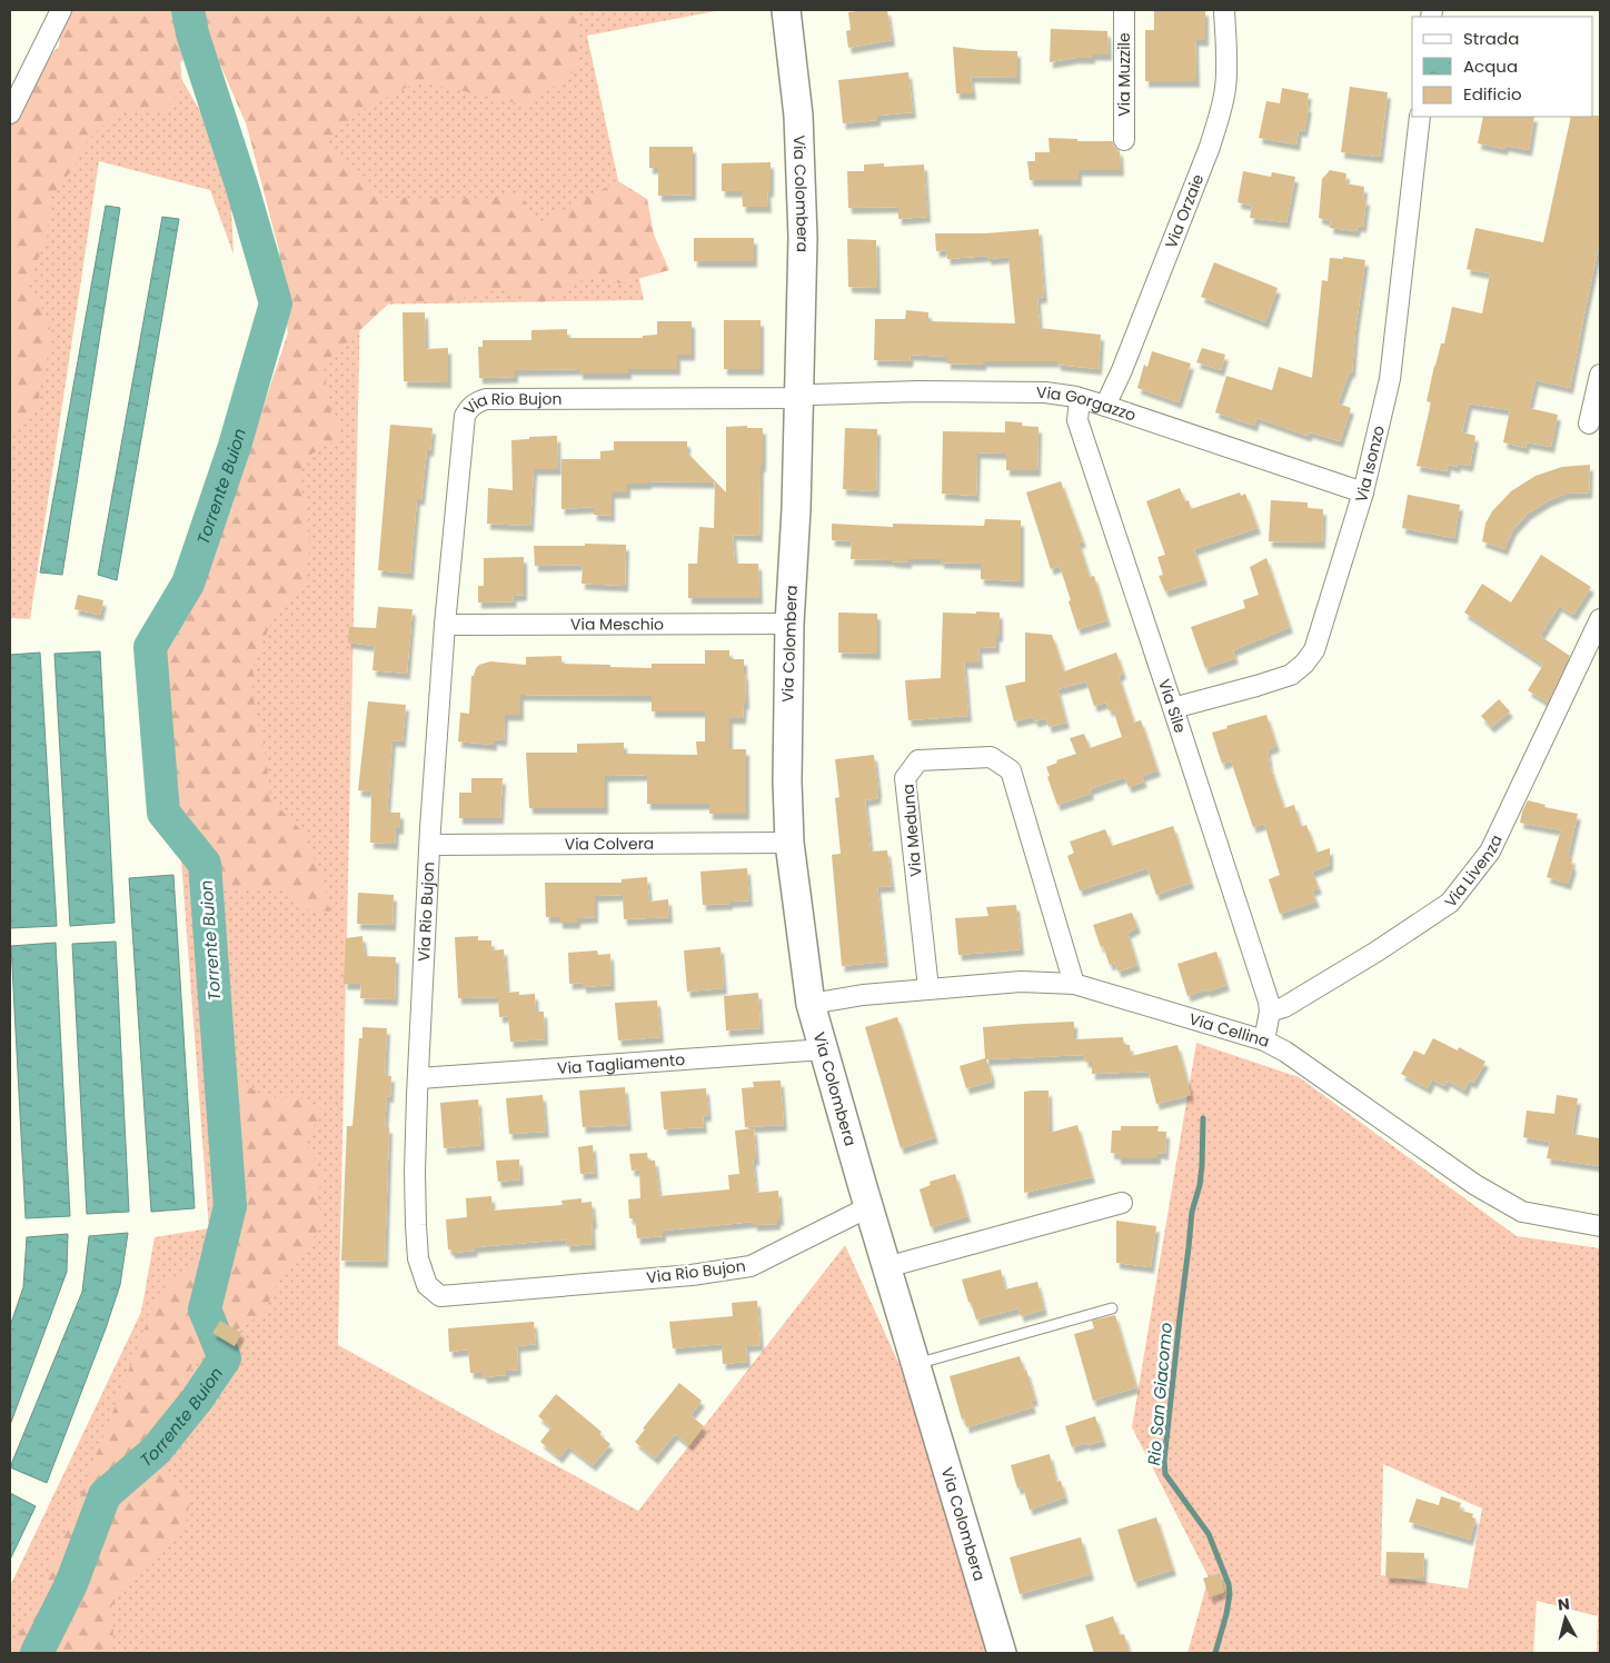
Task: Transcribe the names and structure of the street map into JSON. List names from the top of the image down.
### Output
{
  "streets": {
    "street": [
      "Via Muzzile",
      "Via Colombera",
      "Via Orzaie",
      "Via Gorgazzo",
      "Via Rio Bujon",
      "Via Isonzo",
      "Via Meschio",
      "Via Sile",
      "Via Meduna",
      "Via Colvera",
      "Via Livenza",
      "Via Cellina",
      "Via Tagliamento"
    ]
  },
  "crossings": [
    ["Via Colombera", "Via Gorgazzo"],
    ["Via Colombera", "Via Rio Bujon"],
    ["Via Colombera", "Via Meschio"],
    ["Via Colombera", "Via Colvera"],
    ["Via Colombera", "Via Cellina"],
    ["Via Colombera", "Via Tagliamento"],
    ["Via Orzaie", "Via Gorgazzo"],
    ["Via Gorgazzo", "Via Rio Bujon"],
    ["Via Gorgazzo", "Via Isonzo"],
    ["Via Gorgazzo", "Via Sile"],
    ["Via Rio Bujon", "Via Meschio"],
    ["Via Rio Bujon", "Via Colvera"],
    ["Via Rio Bujon", "Via Tagliamento"],
    ["Via Isonzo", "Via Sile"],
    ["Via Sile", "Via Livenza"],
    ["Via Meduna", "Via Cellina"]
  ],
  "water": ["Torrente Buion", "Rio San Giacomo"],
  "legend": ["Strada", "Acqua", "Edificio"],
  "north": "top"
}
